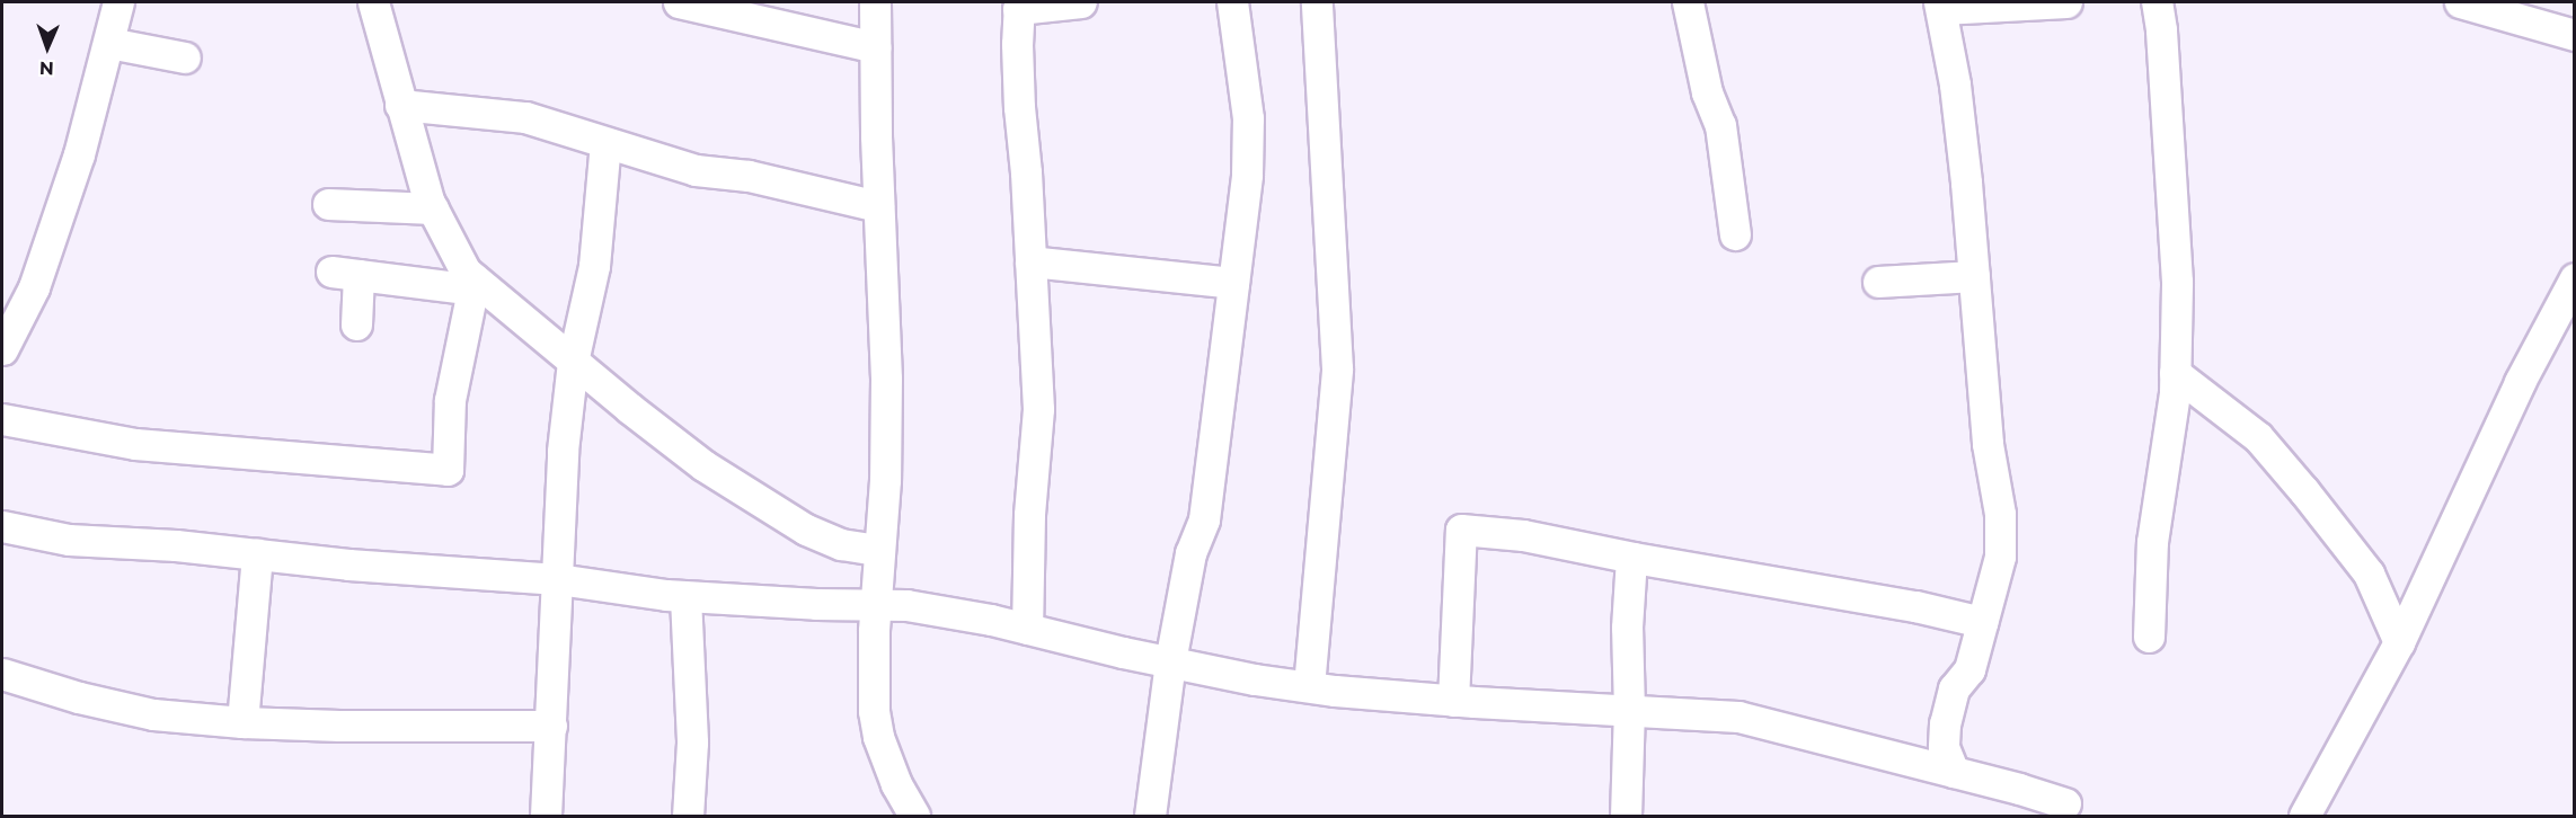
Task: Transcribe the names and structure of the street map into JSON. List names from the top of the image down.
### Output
{
  "north": "bottom"
}
